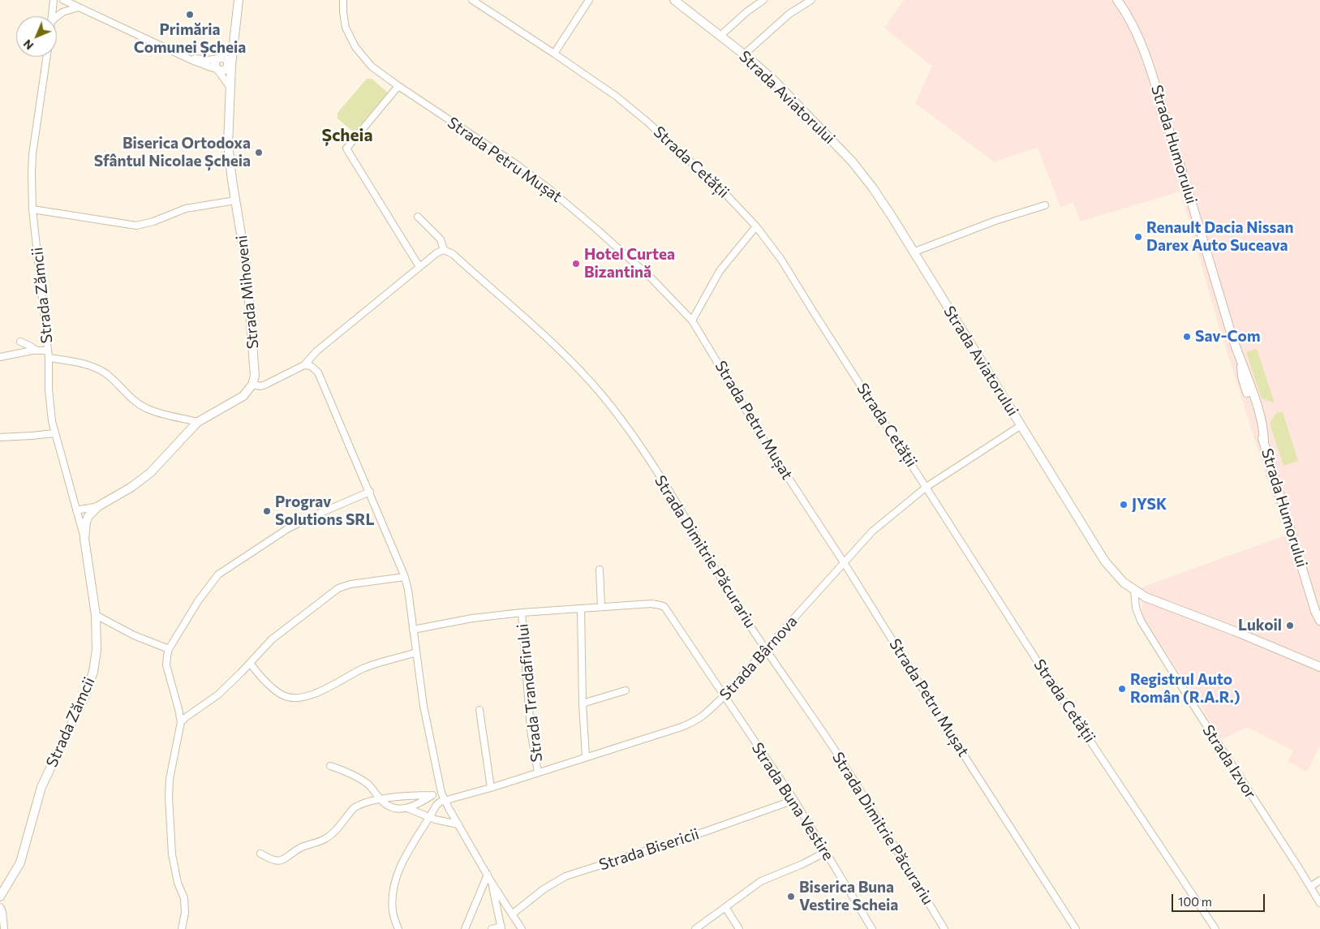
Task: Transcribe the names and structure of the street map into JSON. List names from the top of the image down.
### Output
{
  "streets": {
    "main road": [
      "Strada Aviatorului",
      "Strada Humorului",
      "Strada Mihoveni",
      "Strada Zămcii"
    ],
    "street": [
      "Strada Petru Mușat",
      "Strada Cetății",
      "Strada Dimitrie Păcurariu",
      "Strada Bârnova",
      "Strada Trandafirului",
      "Strada Izvor",
      "Strada Buna Vestire",
      "Strada Bisericii"
    ]
  },
  "crossings": [
    ["Strada Aviatorului", "Strada Bârnova"],
    ["Strada Aviatorului", "Strada Izvor"],
    ["Strada Petru Mușat", "Strada Bârnova"],
    ["Strada Cetății", "Strada Bârnova"],
    ["Strada Mihoveni", "Strada Zămcii"],
    ["Strada Dimitrie Păcurariu", "Strada Bârnova"],
    ["Strada Bârnova", "Strada Trandafirului"],
    ["Strada Bârnova", "Strada Buna Vestire"],
    ["Strada Trandafirului", "Strada Buna Vestire"],
    ["Strada Buna Vestire", "Strada Bisericii"]
  ],
  "districts": ["Șcheia"],
  "places": [
    "Primăria Comunei Șcheia",
    "Biserica Ortodoxa Sfântul Nicolae Șcheia",
    "Renault Dacia Nissan Darex Auto Suceava",
    "Hotel Curtea Bizantină",
    "Sav-Com",
    "JYSK",
    "Prograv Solutions SRL",
    "Lukoil",
    "Registrul Auto Român (R.A.R.)",
    "Biserica Buna Vestire Scheia"
  ],
  "scale_bar": "100 m",
  "north": "bottom left"
}
